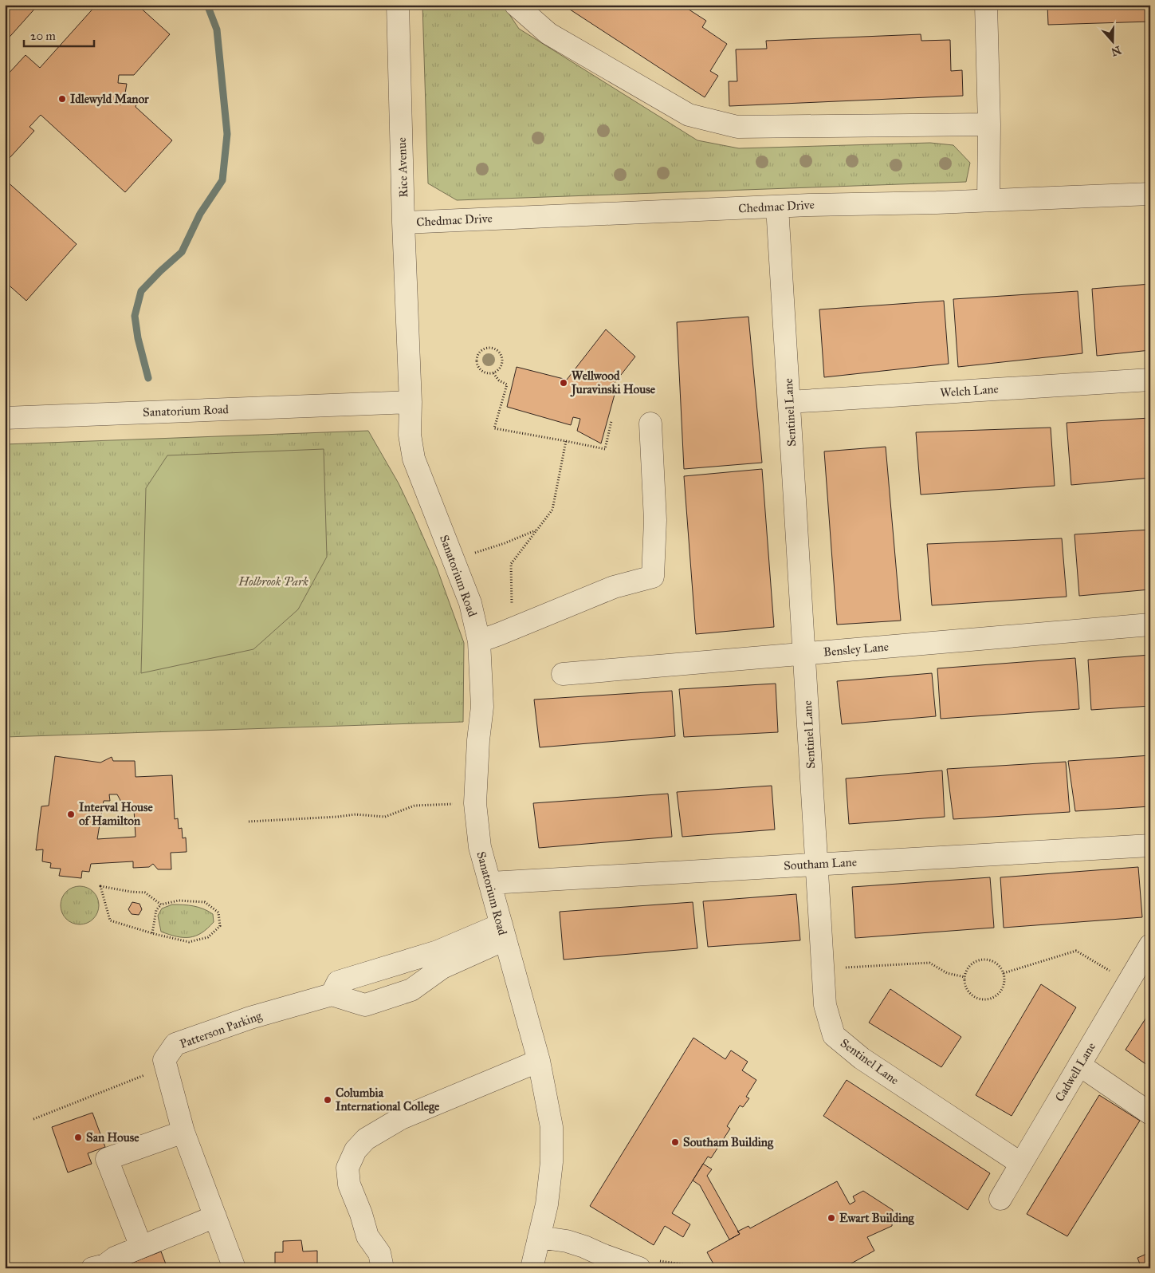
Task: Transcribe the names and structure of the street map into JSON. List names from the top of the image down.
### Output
{
  "streets": {
    "street": [
      "Rice Avenue",
      "Chedmac Drive",
      "Welch Lane",
      "Sanatorium Road",
      "Sentinel Lane",
      "Bensley Lane",
      "Southam Lane",
      "Patterson Parking",
      "Cadwell Lane"
    ]
  },
  "crossings": [
    ["Rice Avenue", "Chedmac Drive"],
    ["Rice Avenue", "Sanatorium Road"],
    ["Chedmac Drive", "Sentinel Lane"],
    ["Welch Lane", "Sentinel Lane"],
    ["Sanatorium Road", "Southam Lane"],
    ["Sanatorium Road", "Patterson Parking"],
    ["Sentinel Lane", "Bensley Lane"],
    ["Sentinel Lane", "Southam Lane"],
    ["Sentinel Lane", "Cadwell Lane"]
  ],
  "parks": ["Holbrook Park"],
  "places": [
    "Idlewyld Manor",
    "Wellwood Juravinski House",
    "Interval House of Hamilton",
    "Columbia International College",
    "San House",
    "Southam Building",
    "Ewart Building"
  ],
  "scale_bar": "20 m",
  "north": "bottom"
}
